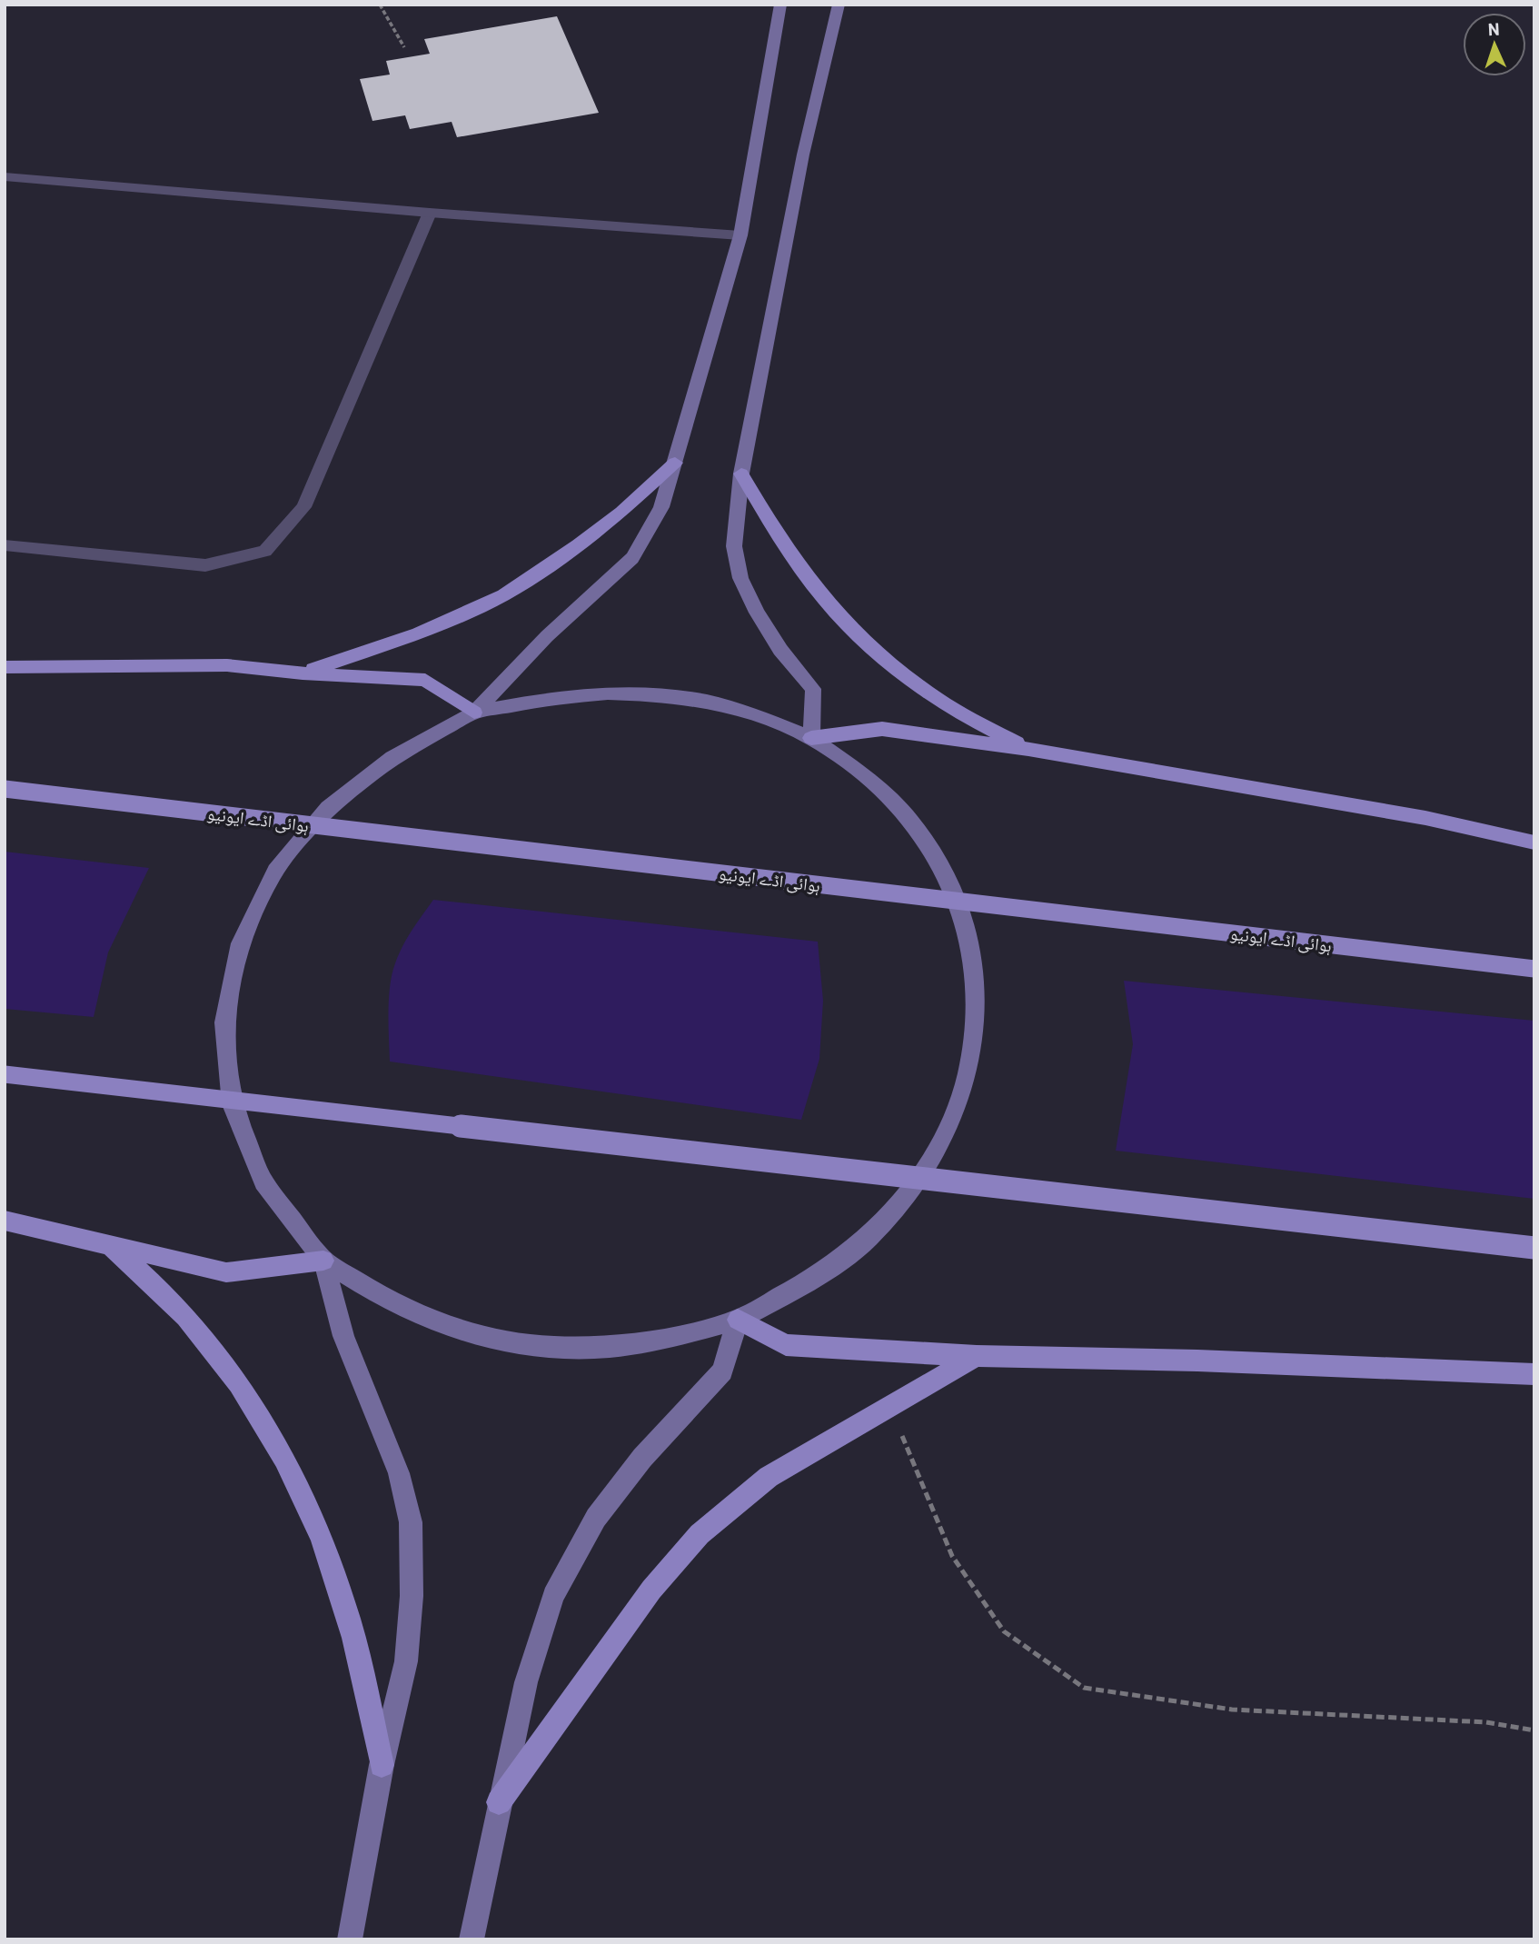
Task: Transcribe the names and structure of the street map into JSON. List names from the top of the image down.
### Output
{
  "streets": {
    "main road": ["ہوائی اڈے ایونیو"]
  },
  "north": "top"
}
